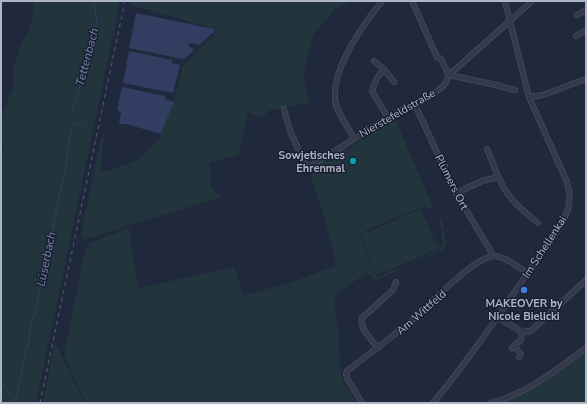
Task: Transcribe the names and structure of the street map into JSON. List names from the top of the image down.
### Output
{
  "streets": {
    "street": [
      "Nierstefeldstraße",
      "Plümers Ort",
      "Im Schellenkai",
      "Am Wittfeld"
    ]
  },
  "crossings": [
    ["Nierstefeldstraße", "Plümers Ort"],
    ["Nierstefeldstraße", "Im Schellenkai"],
    ["Plümers Ort", "Am Wittfeld"]
  ],
  "water": ["Tettenbach", "Lüserbach"],
  "places": ["Sowjetisches Ehrenmal", "MAKEOVER by Nicole Bielicki"]
}
